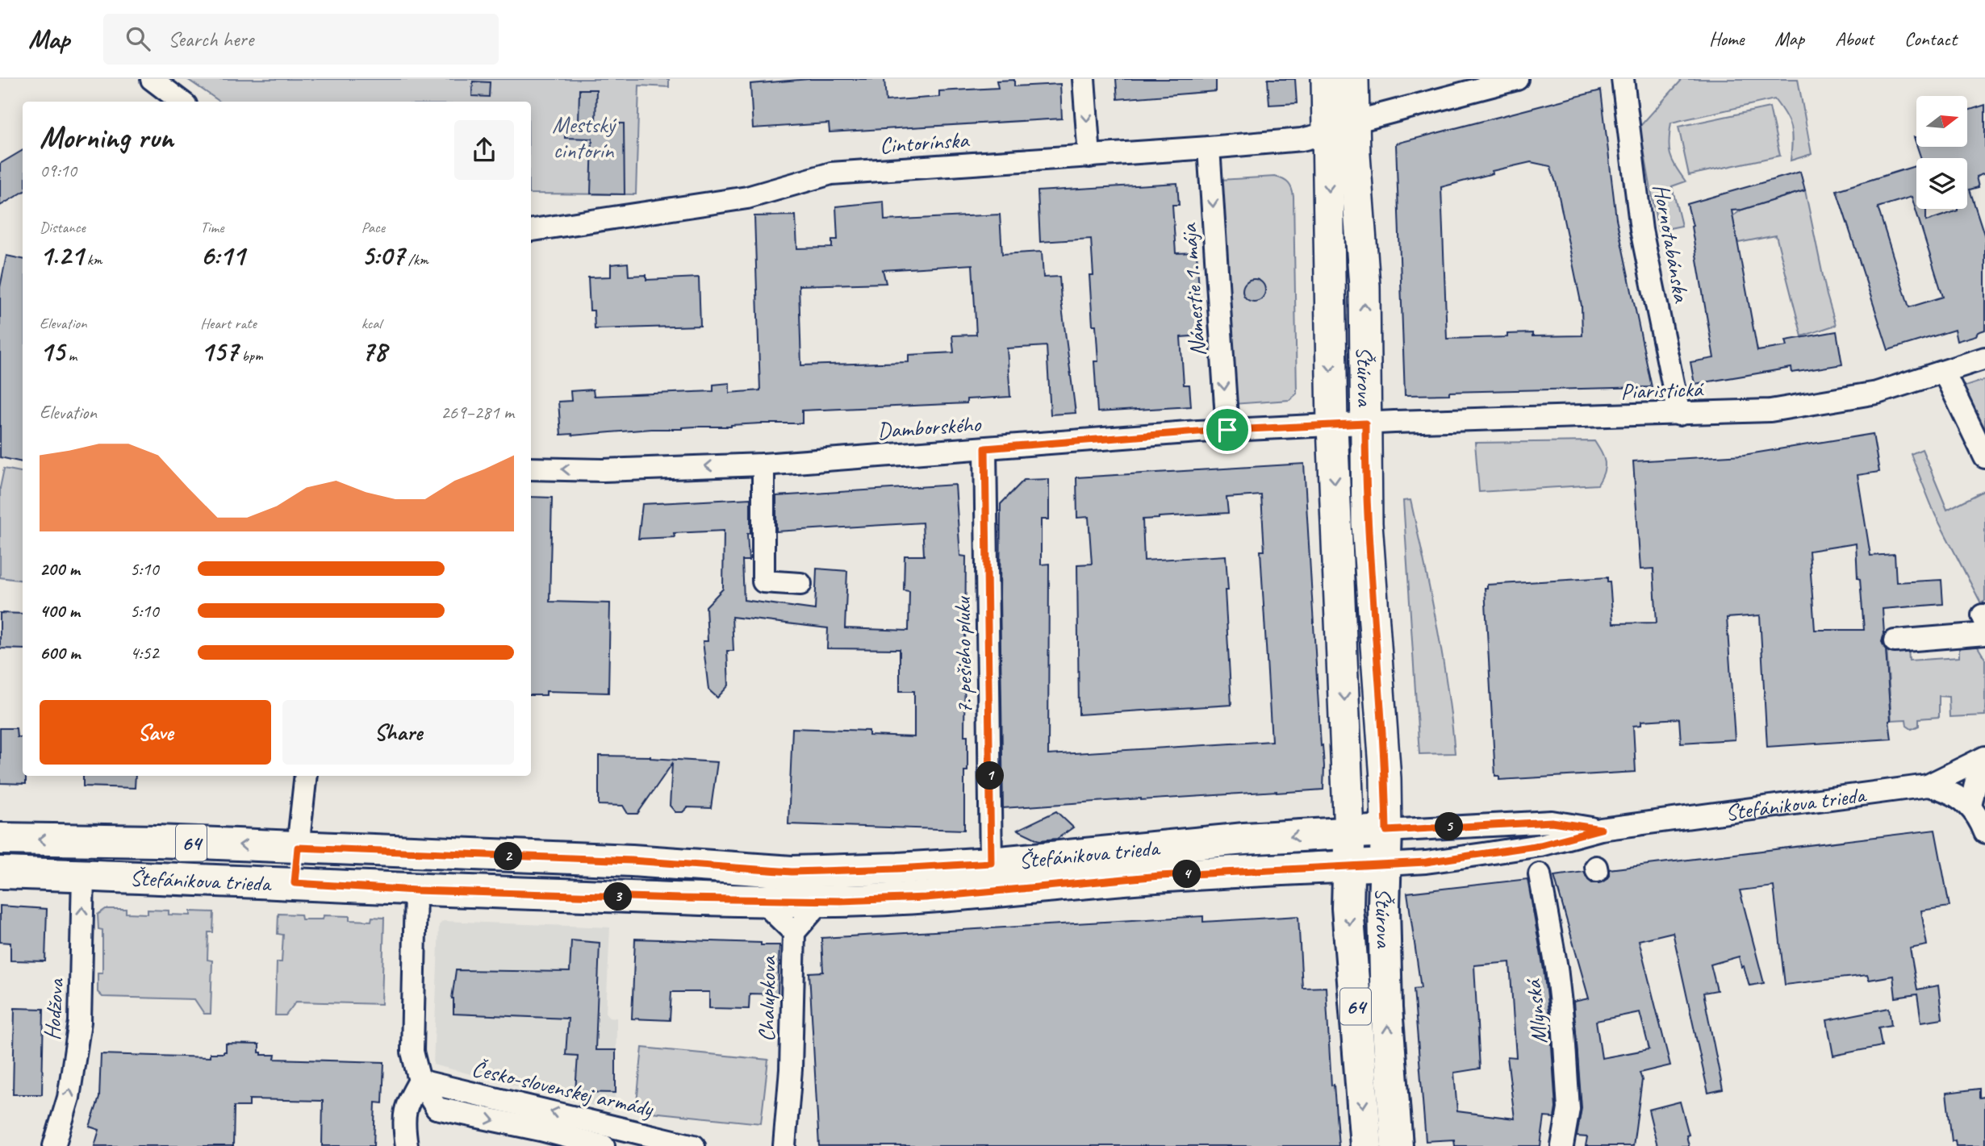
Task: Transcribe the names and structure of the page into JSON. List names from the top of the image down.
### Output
{
  "streets": {
    "main road": ["Štúrova", "Štefánikova trieda", "64"],
    "street": [
      "Cintorínska",
      "Hornotabánska",
      "Námestie 1. mája",
      "Piaristická",
      "Damborského",
      "7. pešieho pluku",
      "Chalupkova",
      "Hodžova",
      "Mlynská",
      "Česko-slovenskej armády"
    ]
  },
  "crossings": [
    ["Cintorínska", "Námestie 1. mája"],
    ["Cintorínska", "Štúrova"],
    ["Hornotabánska", "Piaristická"],
    ["Námestie 1. mája", "Damborského"],
    ["Štúrova", "Piaristická"],
    ["Štúrova", "Damborského"],
    ["Štúrova", "Štefánikova trieda"],
    ["Štúrova", "64"],
    ["Piaristická", "Damborského"],
    ["Damborského", "7. pešieho pluku"],
    ["7. pešieho pluku", "Štefánikova trieda"],
    ["Štefánikova trieda", "64"],
    ["Štefánikova trieda", "Chalupkova"],
    ["Štefánikova trieda", "Hodžova"]
  ],
  "one_way": ["Námestie 1. mája", "Hodžova"],
  "parks": ["Mestský cintorín"],
  "north": "right",
  "page": {
    "header": "Map",
    "search": "Search here",
    "nav": [
      "Home",
      "Map",
      "About",
      "Contact"
    ],
    "heading": ["Morning run", "09:10"],
    "stats": [
      ["Distance", "1.21 km"],
      ["Time", "6:11"],
      ["Pace", "5:07 /km"],
      ["Elevation", "15 m"],
      ["Heart rate", "157 bpm"],
      ["kcal", "78"]
    ],
    "chart": ["Elevation", "269–281 m"],
    "list": [
      {
        "name": "200 m",
        "note": "5:10"
      },
      {
        "name": "400 m",
        "note": "5:10"
      },
      {
        "name": "600 m",
        "note": "4:52"
      }
    ],
    "buttons": ["Save", "Share"],
    "pins": [
      "1",
      "5",
      "2",
      "4",
      "3"
    ]
  }
}
